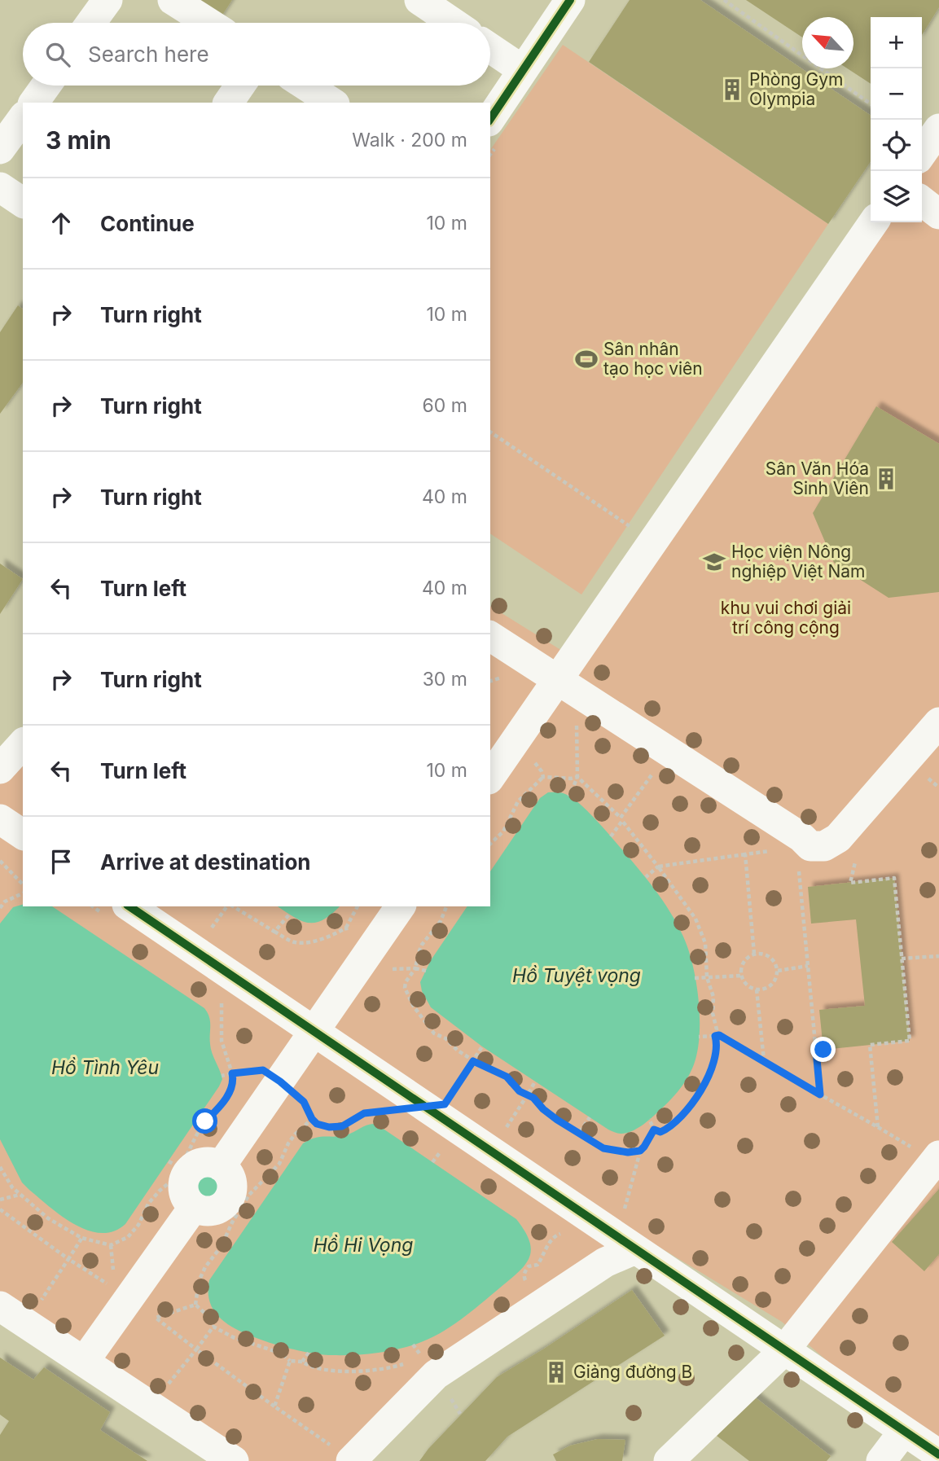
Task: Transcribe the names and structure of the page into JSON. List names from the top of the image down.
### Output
{
  "water": ["Hồ Tuyệt vọng", "Hồ Tình Yêu", "Hồ Hi Vọng"],
  "parks": ["khu vui chơi giải trí công cộng"],
  "places": {
    "building": ["Phòng Gym Olympia", "Sân Văn Hóa Sinh Viên", "Giảng đường B"],
    "sports": ["Sân nhân tạo học viên"],
    "school or university": ["Học viện Nông nghiệp Việt Nam"]
  },
  "north": "top left",
  "page": {
    "map_buttons": ["+", "−"],
    "search": "Search here",
    "heading": ["3 min", "Walk · 200 m"],
    "list": [
      ["Continue", "10 m"],
      ["Turn right", "10 m"],
      ["Turn right", "60 m"],
      ["Turn right", "40 m"],
      ["Turn left", "40 m"],
      ["Turn right", "30 m"],
      ["Turn left", "10 m"],
      "Arrive at destination"
    ]
  }
}
